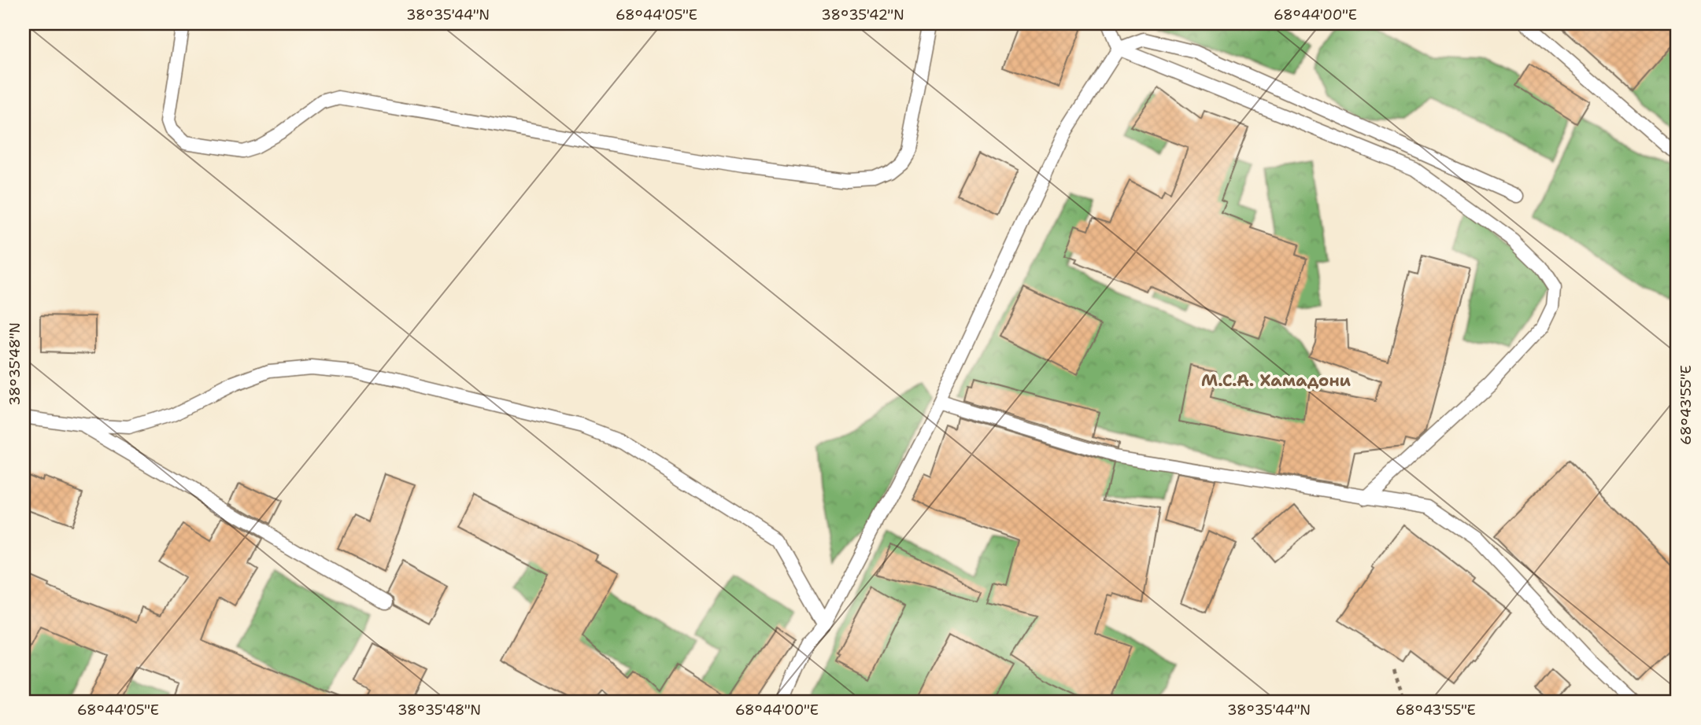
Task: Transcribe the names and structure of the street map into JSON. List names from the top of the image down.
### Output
{
  "districts": ["М.С.А. Хамадони"],
  "coordinates": [
    "38°35'44\"N",
    "68°44'05\"E",
    "38°35'42\"N",
    "68°44'00\"E",
    "38°35'48\"N",
    "68°43'55\"E"
  ]
}
